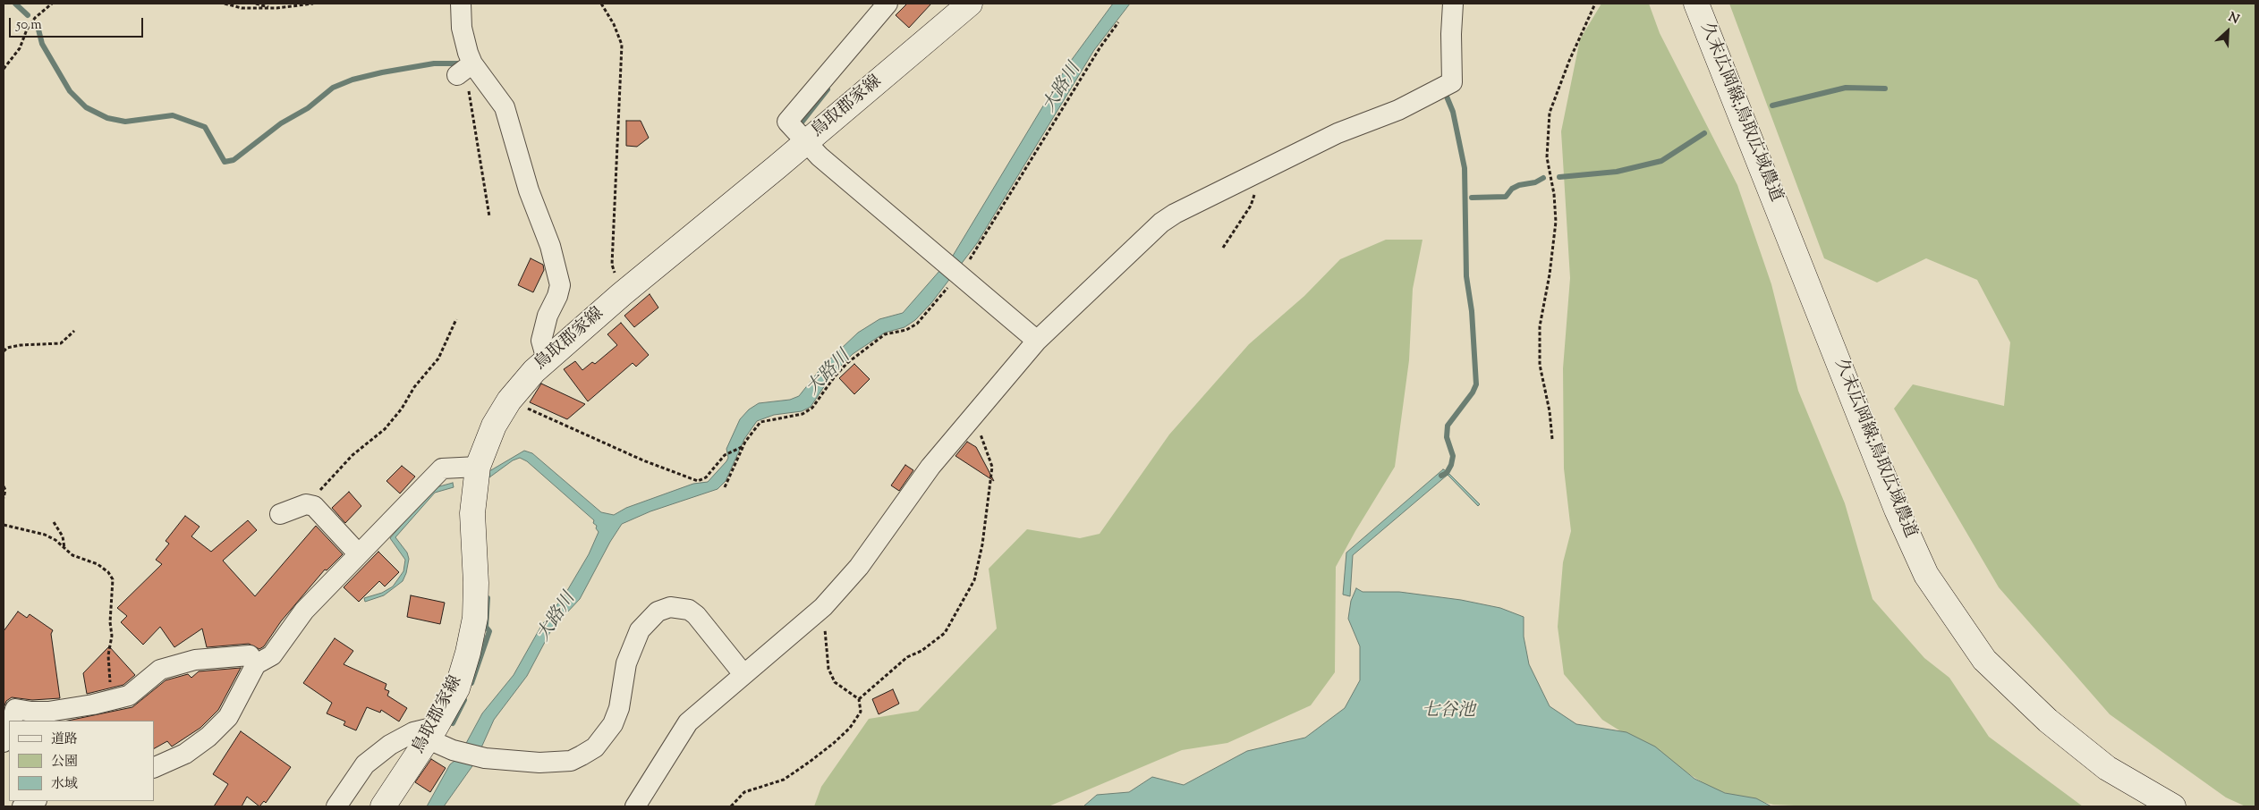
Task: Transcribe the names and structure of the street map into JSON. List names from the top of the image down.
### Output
{
  "streets": {
    "main road": ["鳥取郡家線", "久末広岡線;鳥取広域農道"]
  },
  "water": ["大路川", "七谷池"],
  "legend": ["道路", "公園", "水域"],
  "scale_bar": "50 m",
  "north": "top right"
}
